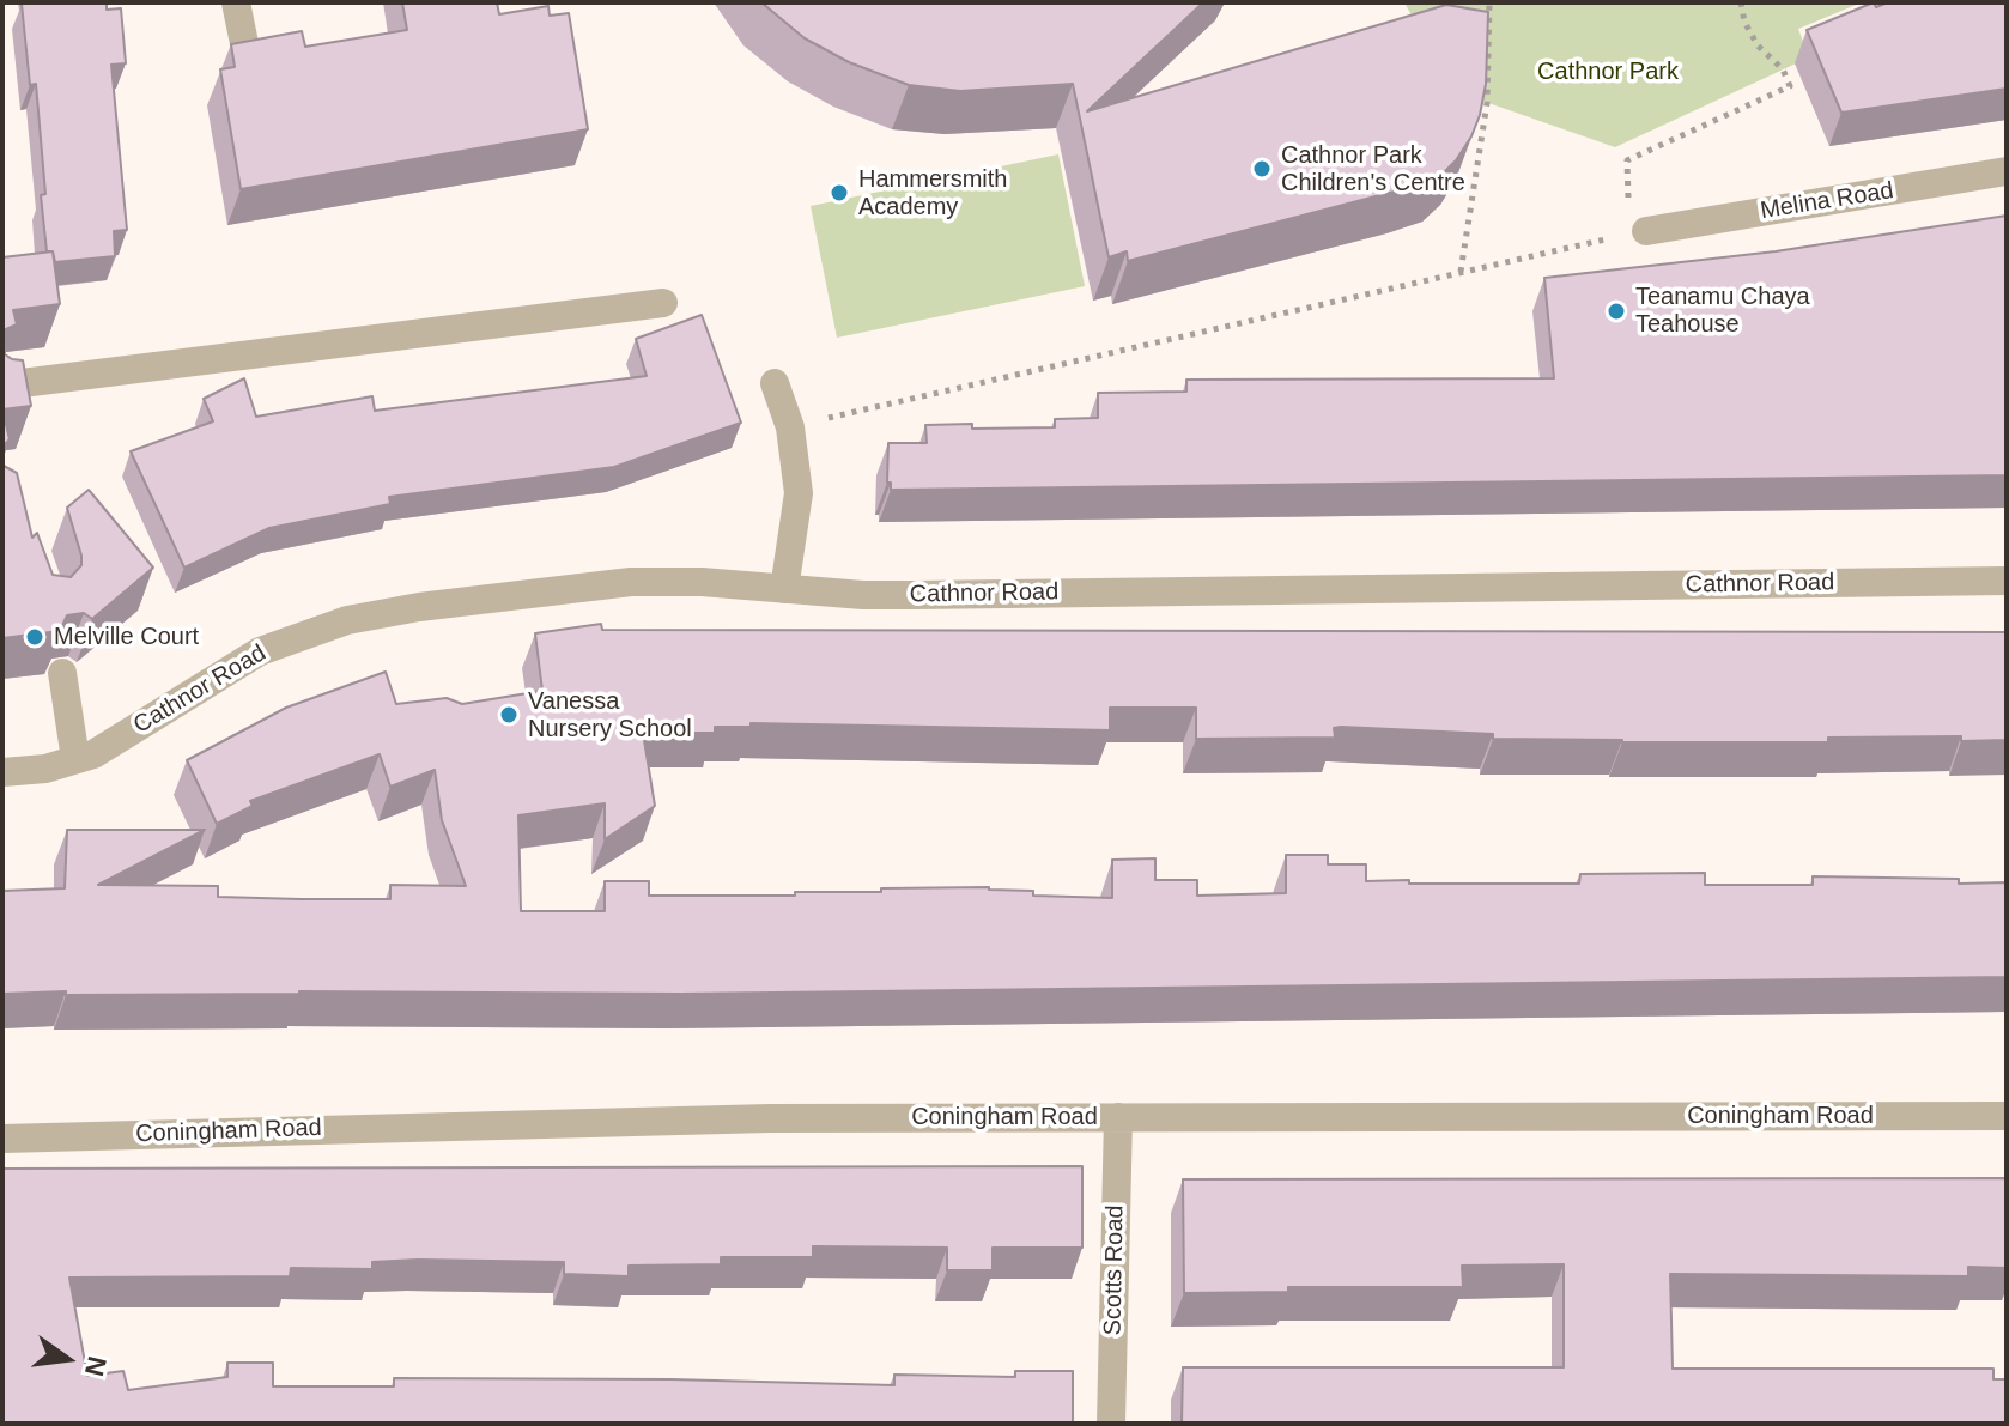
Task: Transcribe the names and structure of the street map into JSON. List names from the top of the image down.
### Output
{
  "streets": {
    "street": [
      "Melina Road",
      "Cathnor Road",
      "Coningham Road",
      "Scotts Road"
    ]
  },
  "crossings": [
    ["Coningham Road", "Scotts Road"]
  ],
  "parks": ["Cathnor Park"],
  "places": [
    "Cathnor Park Children's Centre",
    "Hammersmith Academy",
    "Teanamu Chaya Teahouse",
    "Melville Court",
    "Vanessa Nursery School"
  ],
  "north": "right"
}
